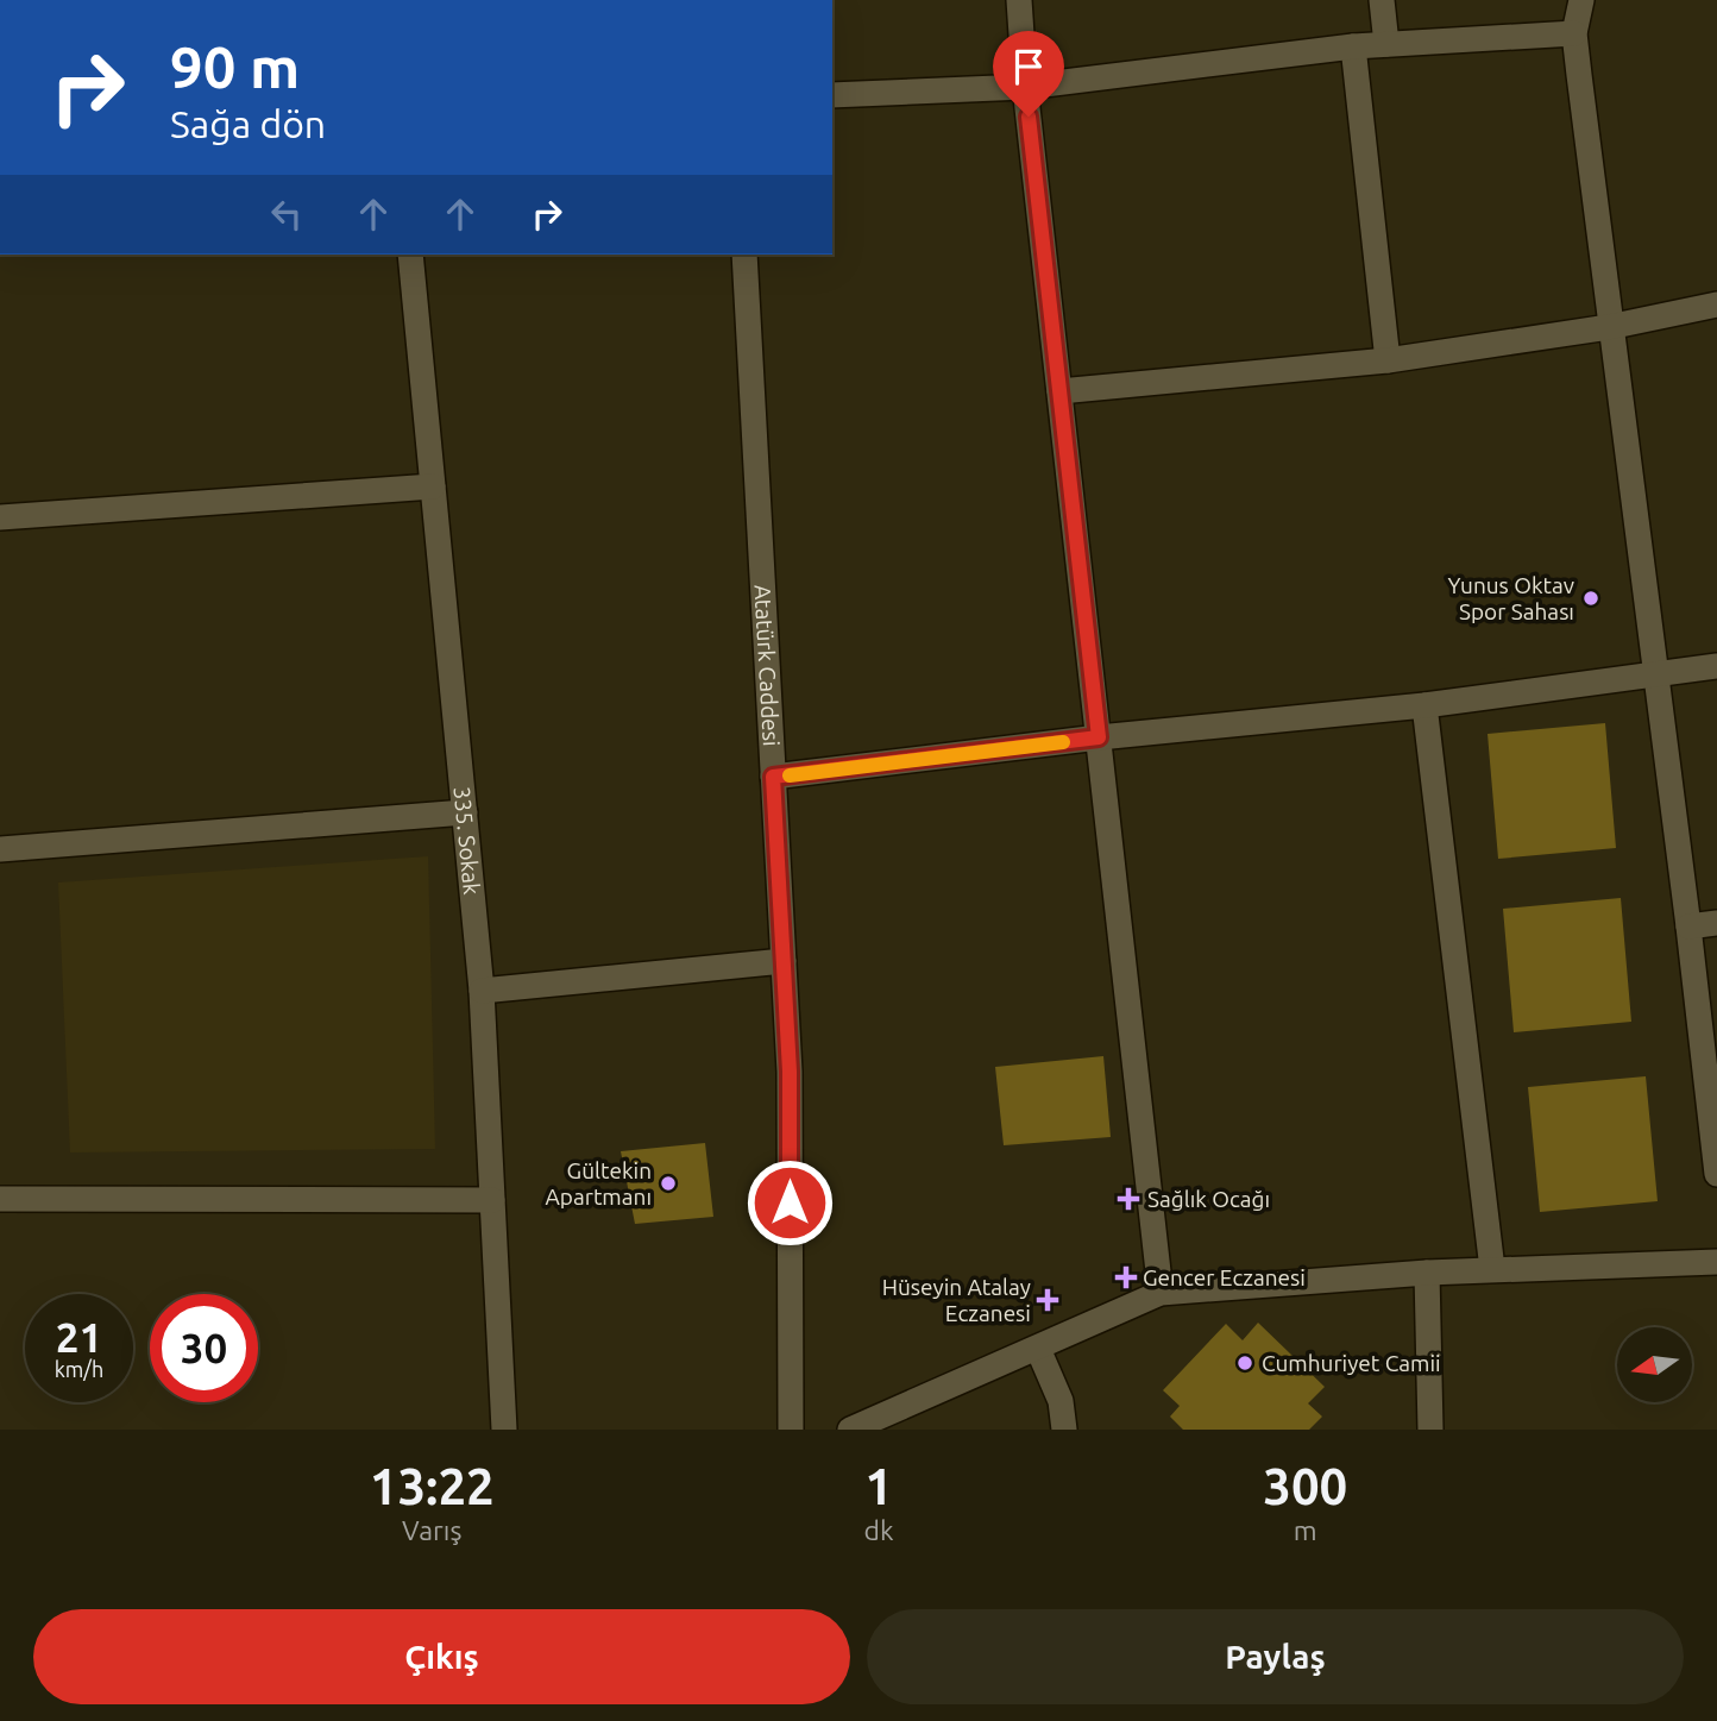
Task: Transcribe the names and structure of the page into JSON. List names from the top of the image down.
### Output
{
  "streets": {
    "street": ["Atatürk Caddesi", "335. Sokak"]
  },
  "places": {
    "other": ["Yunus Oktav Spor Sahası", "Gültekin Apartmanı", "Cumhuriyet Camii"],
    "health": ["Sağlık Ocağı", "Gencer Eczanesi", "Hüseyin Atalay Eczanesi"]
  },
  "north": "left",
  "page": {
    "turn": ["90 m", "Sağa dön"],
    "speed": "21 km/h",
    "limit": "30",
    "eta": [
      "13:22",
      "Varış",
      "1",
      "dk",
      "300",
      "m"
    ],
    "buttons": ["Çıkış", "Paylaş"]
  }
}
